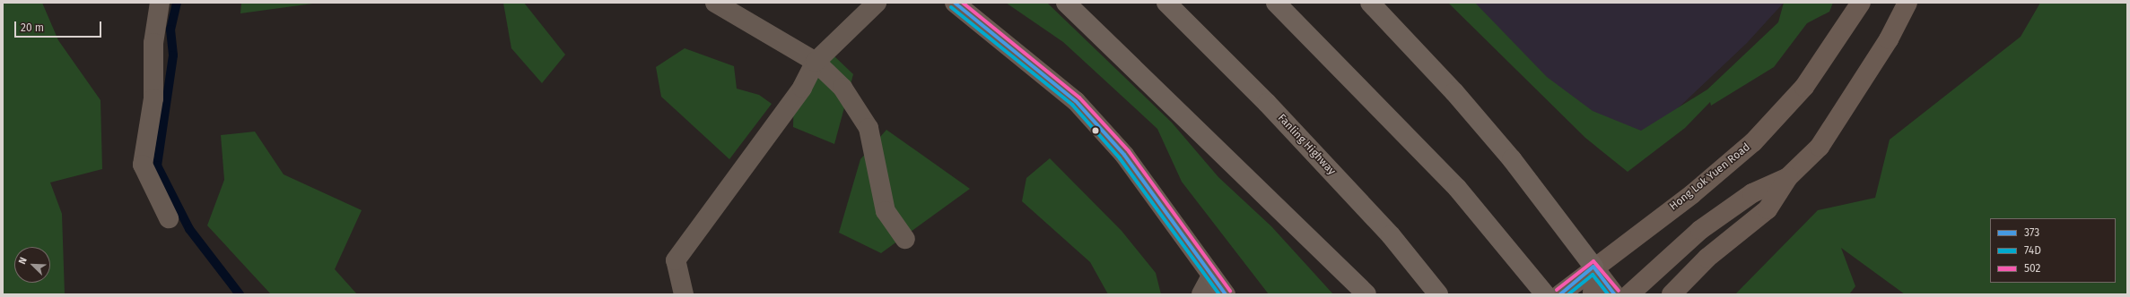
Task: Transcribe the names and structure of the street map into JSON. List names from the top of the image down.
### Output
{
  "streets": {
    "highway": ["Fanling Highway"],
    "street": ["Hong Lok Yuen Road"]
  },
  "lines": ["transit line 373", "transit line 502", "transit line 74D"],
  "legend": ["373", "74D", "502"],
  "scale_bar": "20 m",
  "north": "top left"
}
